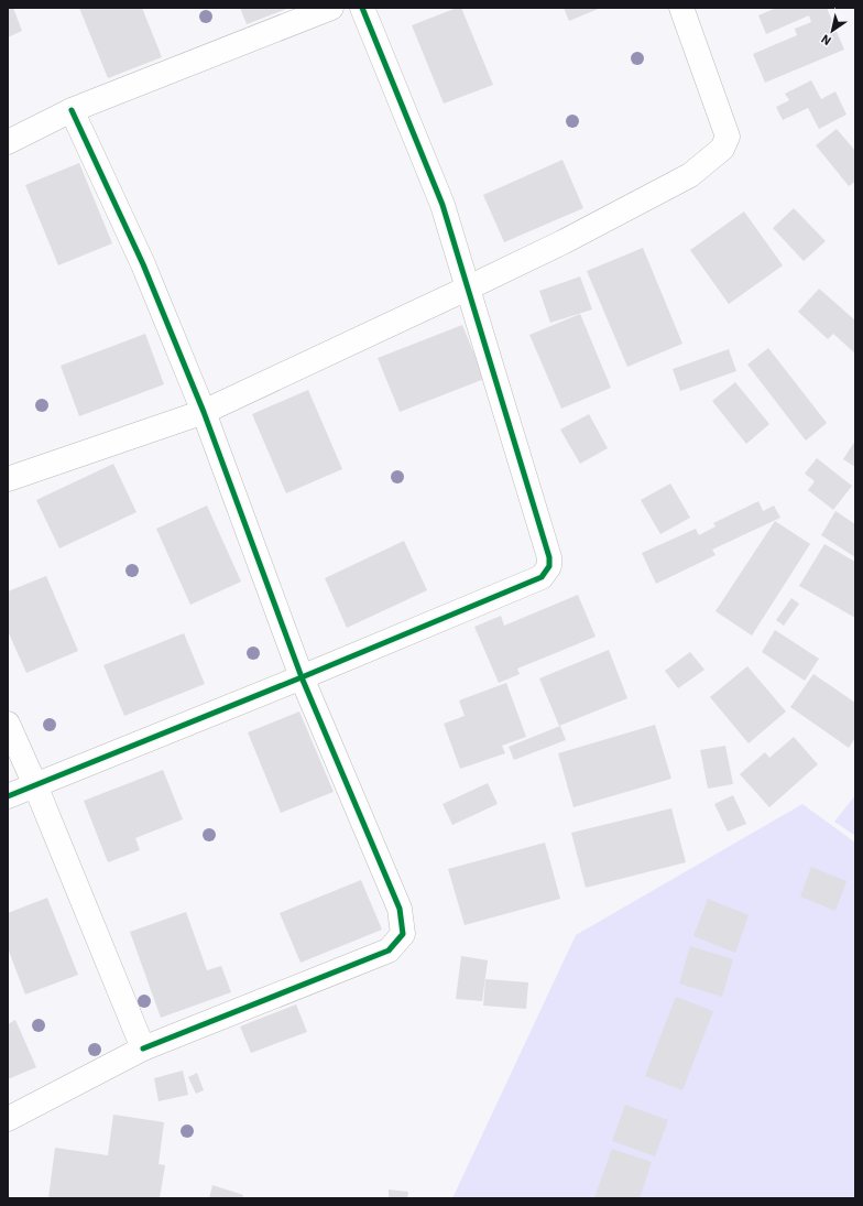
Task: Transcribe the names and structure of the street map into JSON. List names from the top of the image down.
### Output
{
  "north": "bottom left"
}
